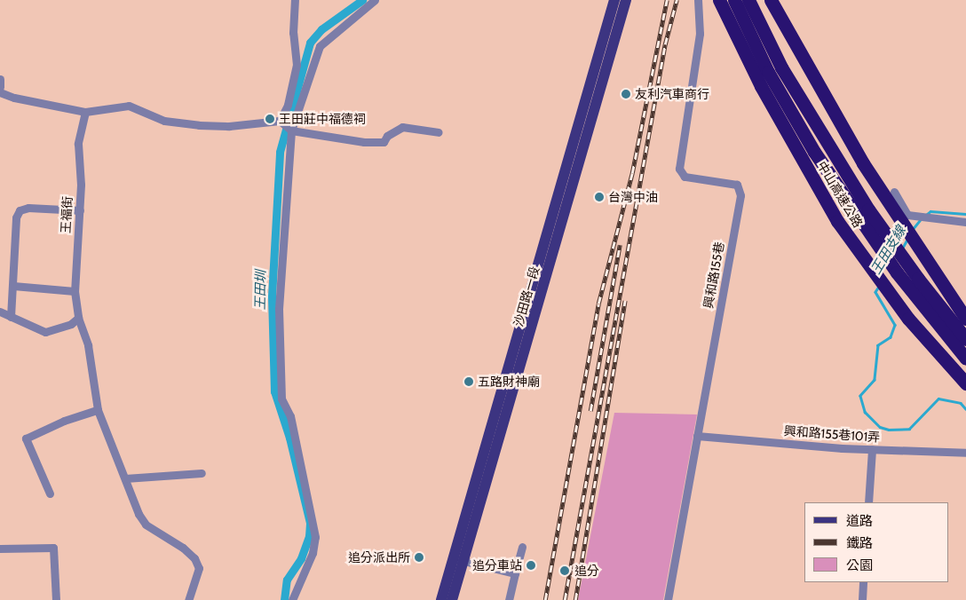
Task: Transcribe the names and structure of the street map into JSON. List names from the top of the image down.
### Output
{
  "streets": {
    "highway": ["中山高速公路"],
    "main road": ["沙田路一段"],
    "street": ["王福街", "興和路155巷", "興和路155巷101弄"]
  },
  "crossings": [
    ["興和路155巷", "興和路155巷101弄"]
  ],
  "water": ["王田支線", "王田圳"],
  "places": [
    "友利汽車商行",
    "王田莊中福德祠",
    "台灣中油",
    "五路財神廟",
    "追分派出所",
    "追分車站",
    "追分"
  ],
  "legend": ["道路", "鐵路", "公園"]
}
